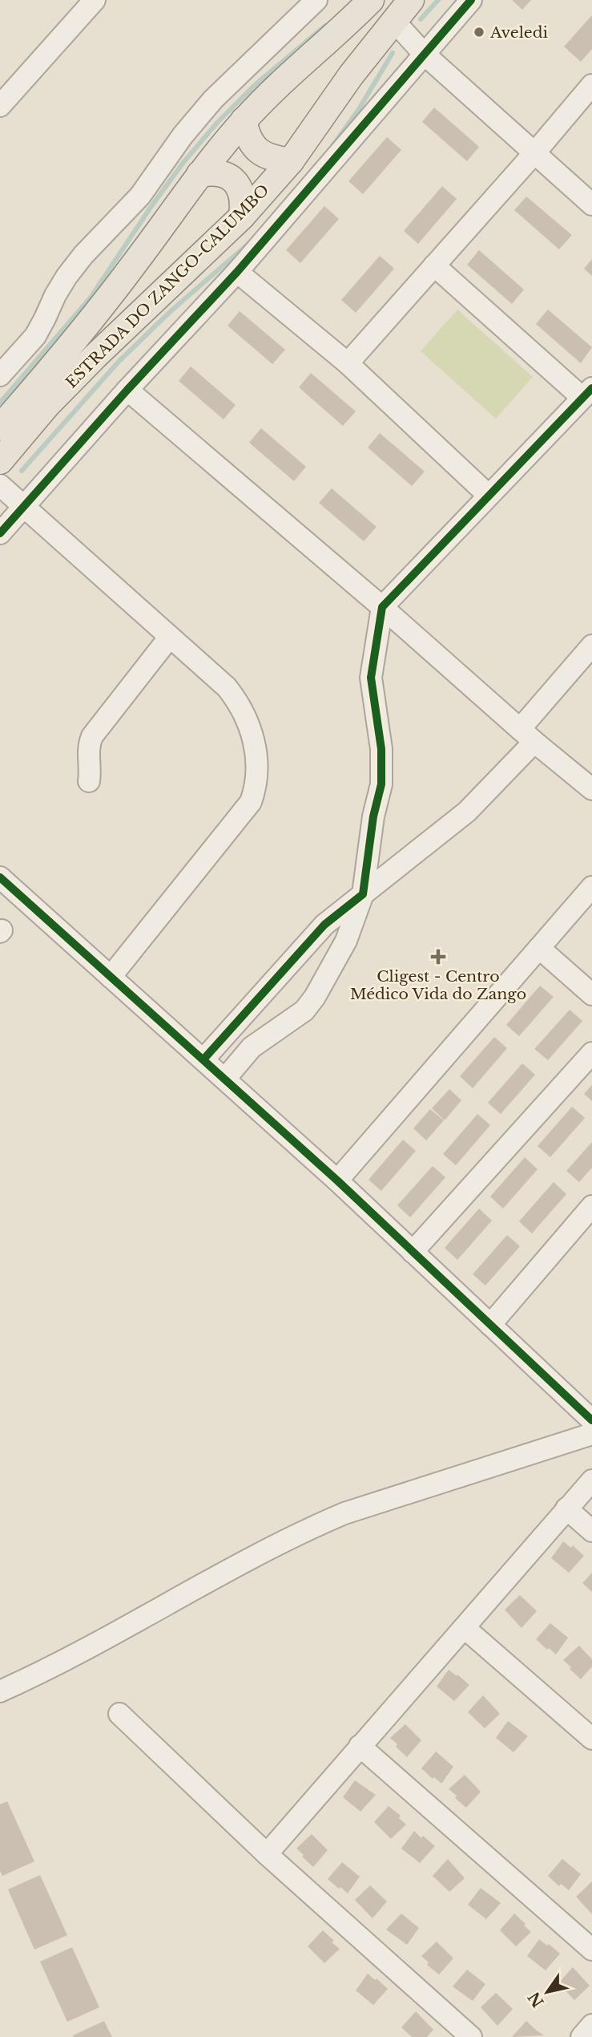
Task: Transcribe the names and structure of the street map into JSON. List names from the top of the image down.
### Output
{
  "streets": {
    "main road": ["ESTRADA DO ZANGO-CALUMBO"]
  },
  "places": {
    "other": ["Aveledi"],
    "health": ["Cligest - Centro Médico Vida do Zango"]
  },
  "north": "bottom left"
}
